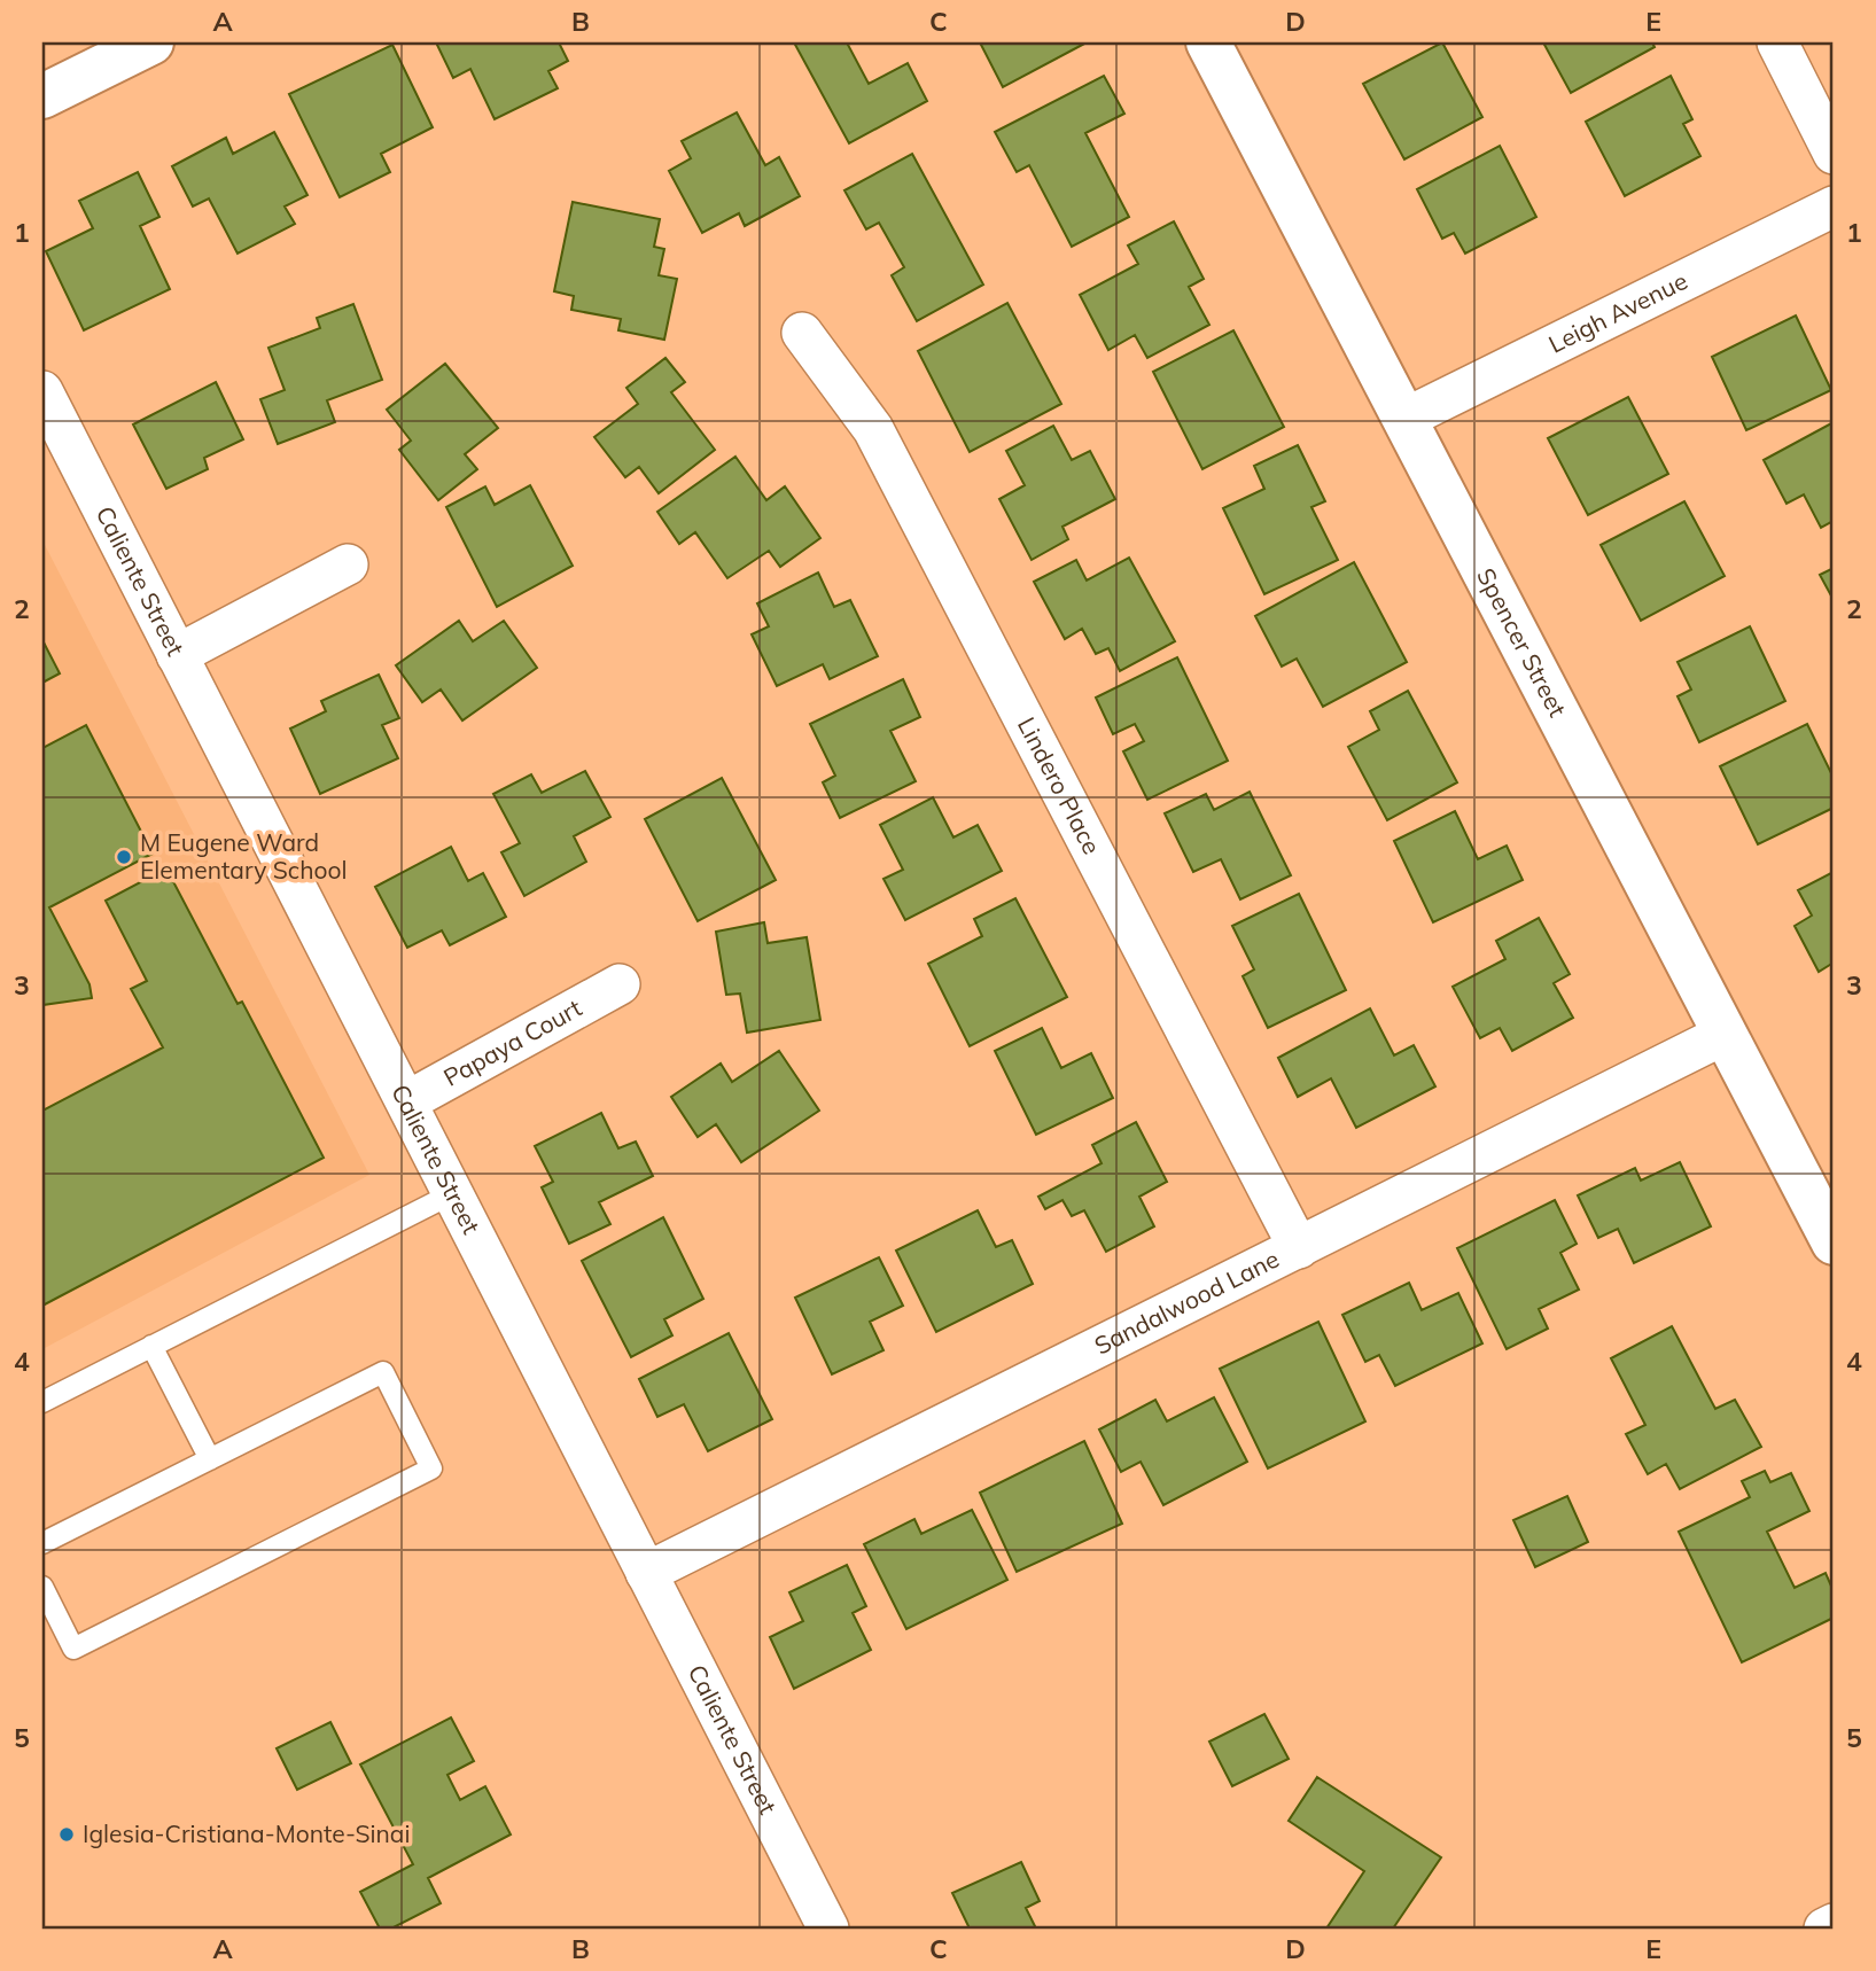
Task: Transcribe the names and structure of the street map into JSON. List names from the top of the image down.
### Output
{
  "streets": {
    "street": [
      "Leigh Avenue",
      "Caliente Street",
      "Spencer Street",
      "Lindero Place",
      "Papaya Court",
      "Sandalwood Lane"
    ]
  },
  "crossings": [
    ["Leigh Avenue", "Spencer Street"],
    ["Caliente Street", "Papaya Court"],
    ["Caliente Street", "Sandalwood Lane"],
    ["Spencer Street", "Sandalwood Lane"],
    ["Lindero Place", "Sandalwood Lane"]
  ],
  "places": ["M Eugene Ward Elementary School", "Iglesia-Cristiana-Monte-Sinai"],
  "grid": {
    "columns": [
      "A",
      "B",
      "C",
      "D",
      "E"
    ],
    "rows": [
      "1",
      "2",
      "3",
      "4",
      "5"
    ]
  }
}
